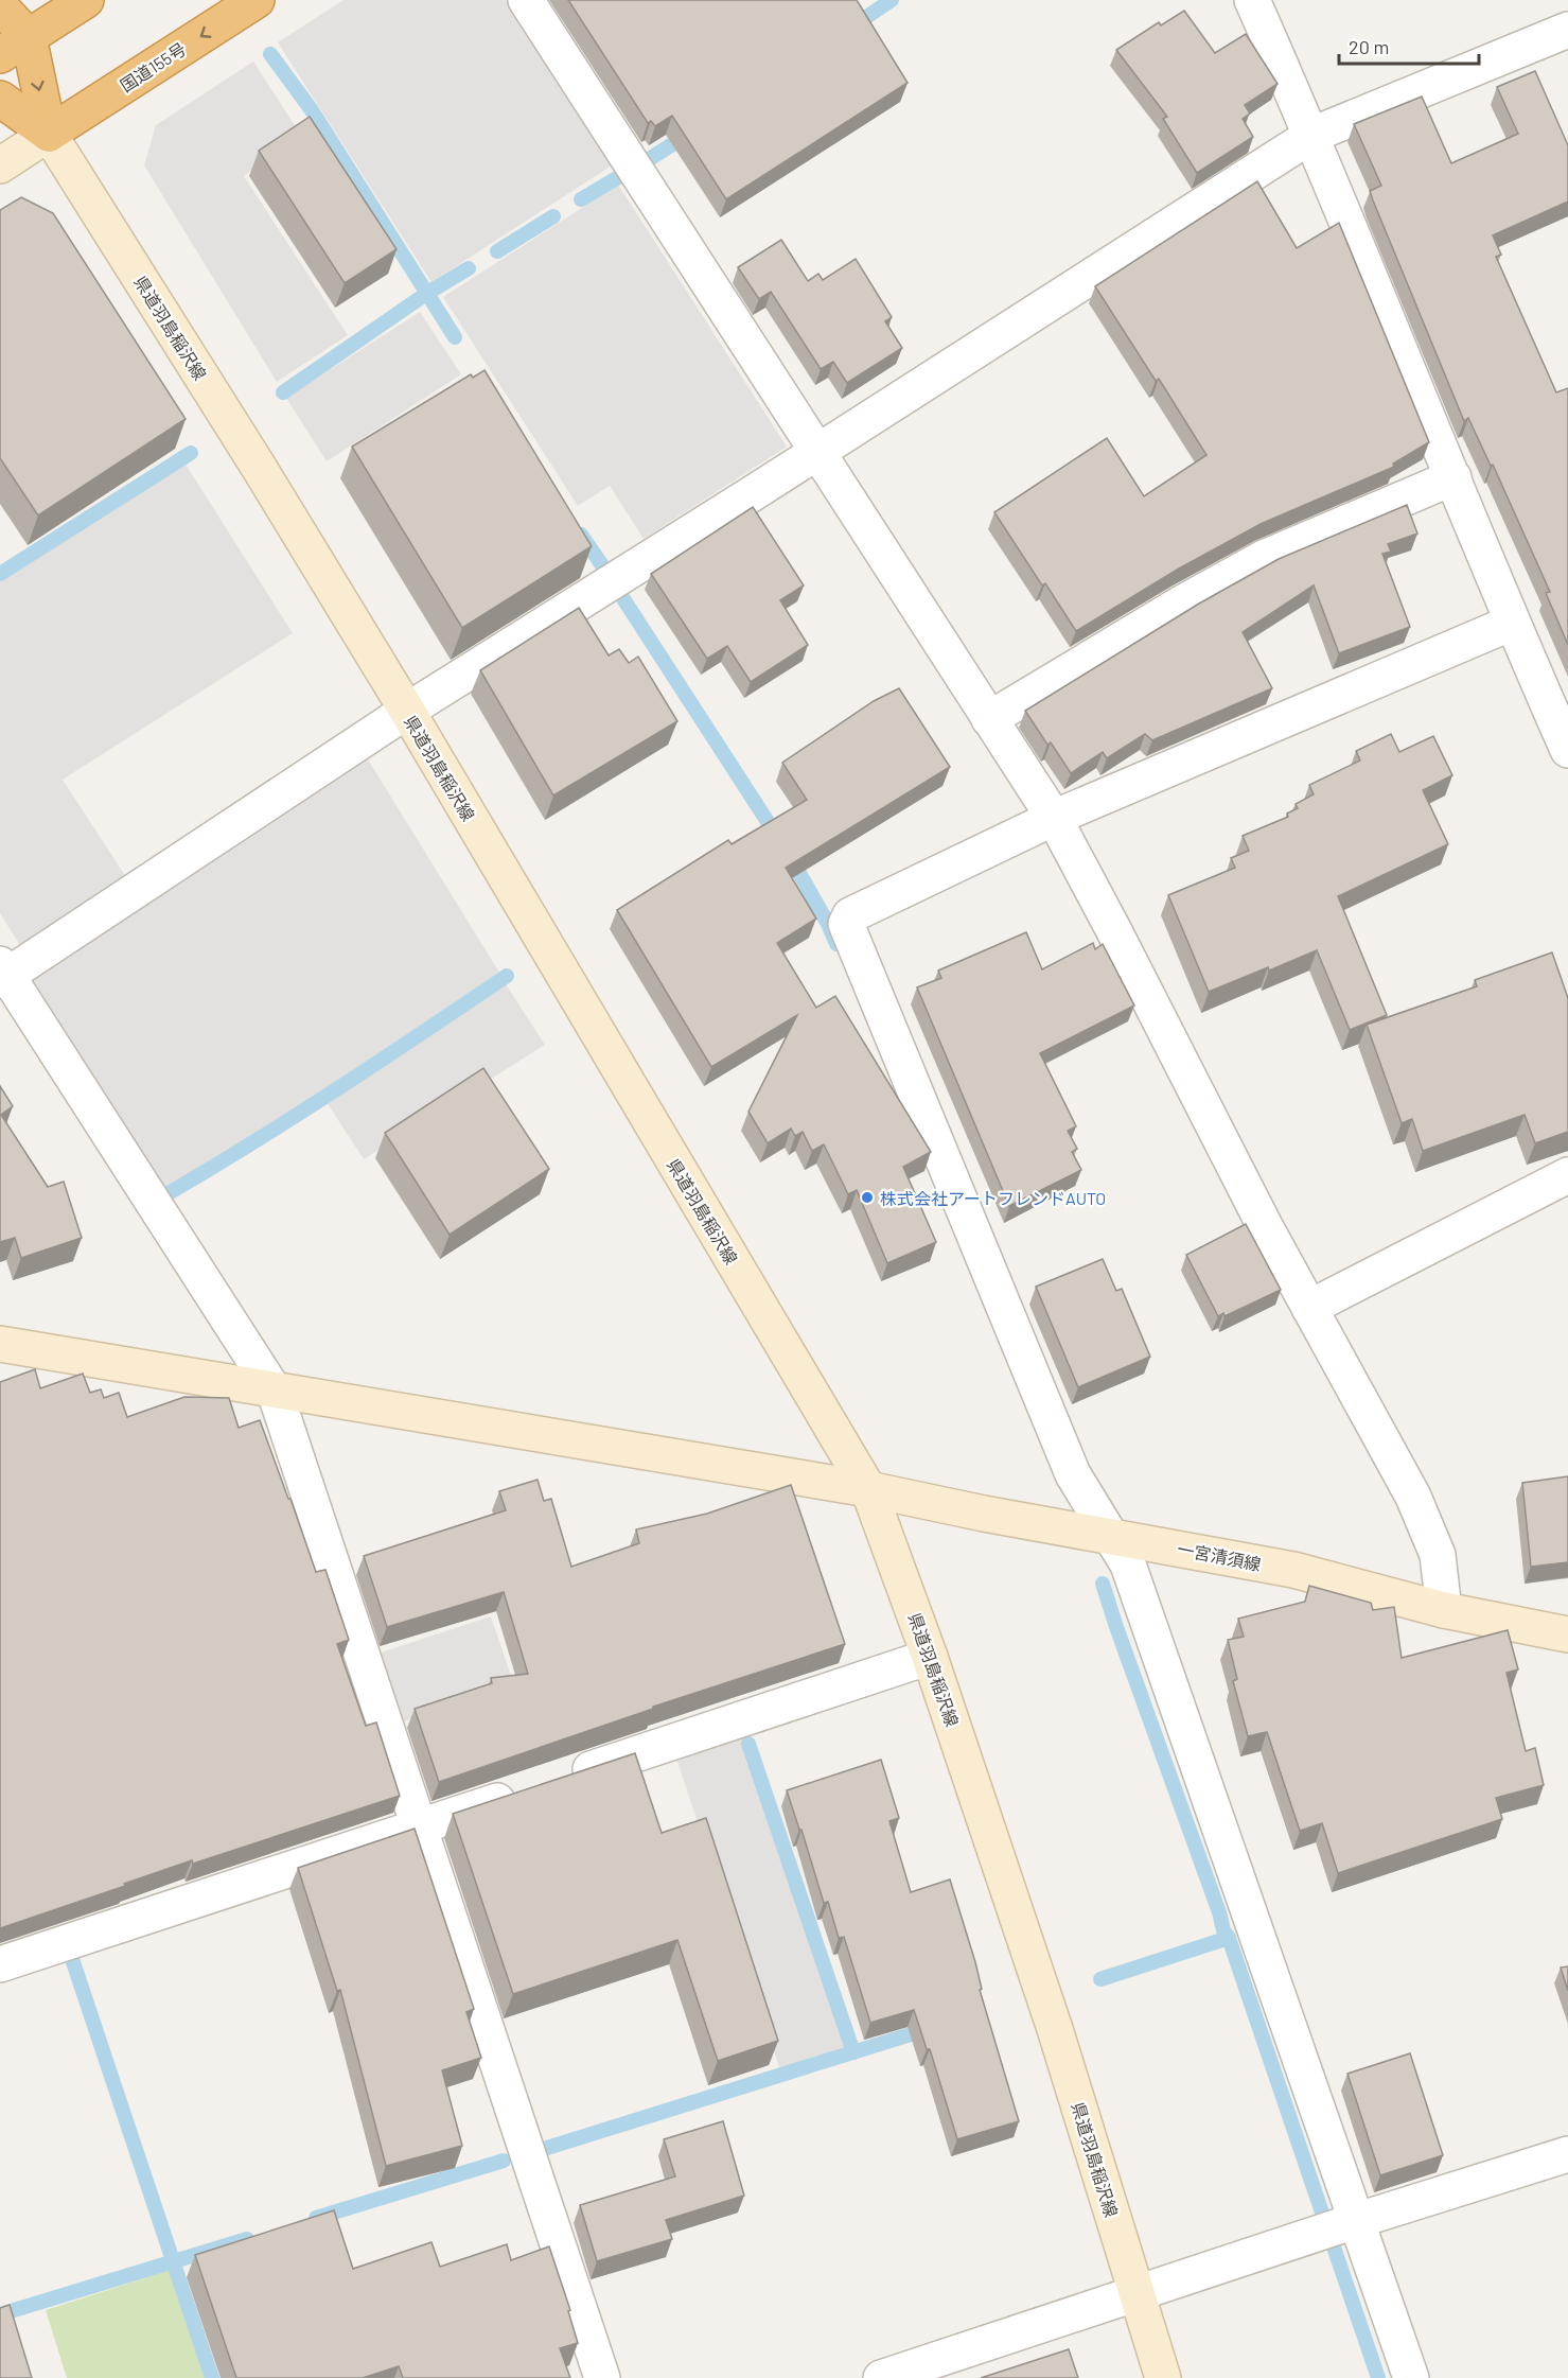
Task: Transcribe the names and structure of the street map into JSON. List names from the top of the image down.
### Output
{
  "streets": {
    "highway": ["国道155号"],
    "main road": ["県道羽島稲沢線", "一宮清須線"]
  },
  "crossings": [
    ["国道155号", "県道羽島稲沢線"],
    ["県道羽島稲沢線", "一宮清須線"]
  ],
  "places": ["株式会社アートフレンドAUTO"],
  "scale_bar": "20 m"
}
